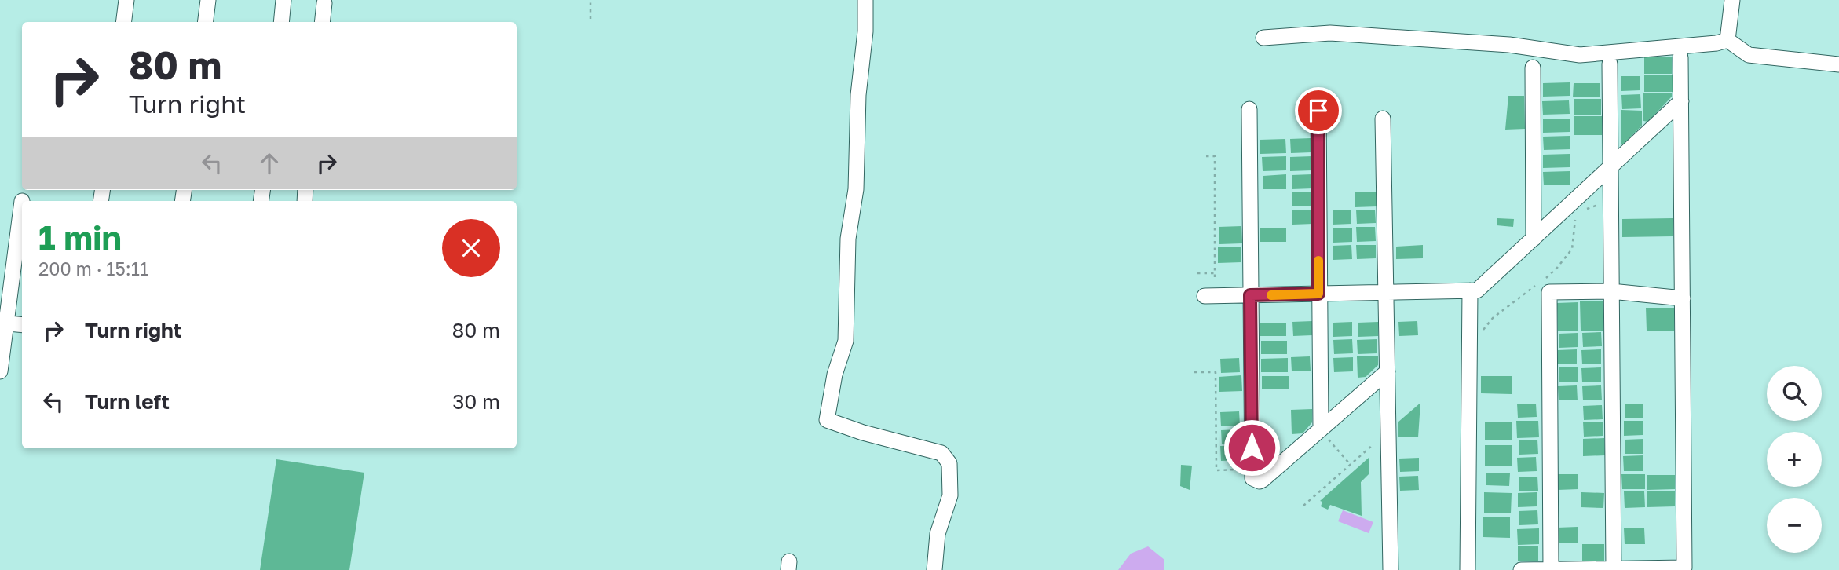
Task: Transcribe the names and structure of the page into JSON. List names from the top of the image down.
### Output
{
  "page": {
    "turn": ["80 m", "Turn right"],
    "heading": ["1 min", "200 m · 15:11"],
    "list": [
      {
        "name": "Turn right",
        "value": "80 m"
      },
      {
        "name": "Turn left",
        "value": "30 m"
      }
    ],
    "map_buttons": ["+", "−"]
  }
}
